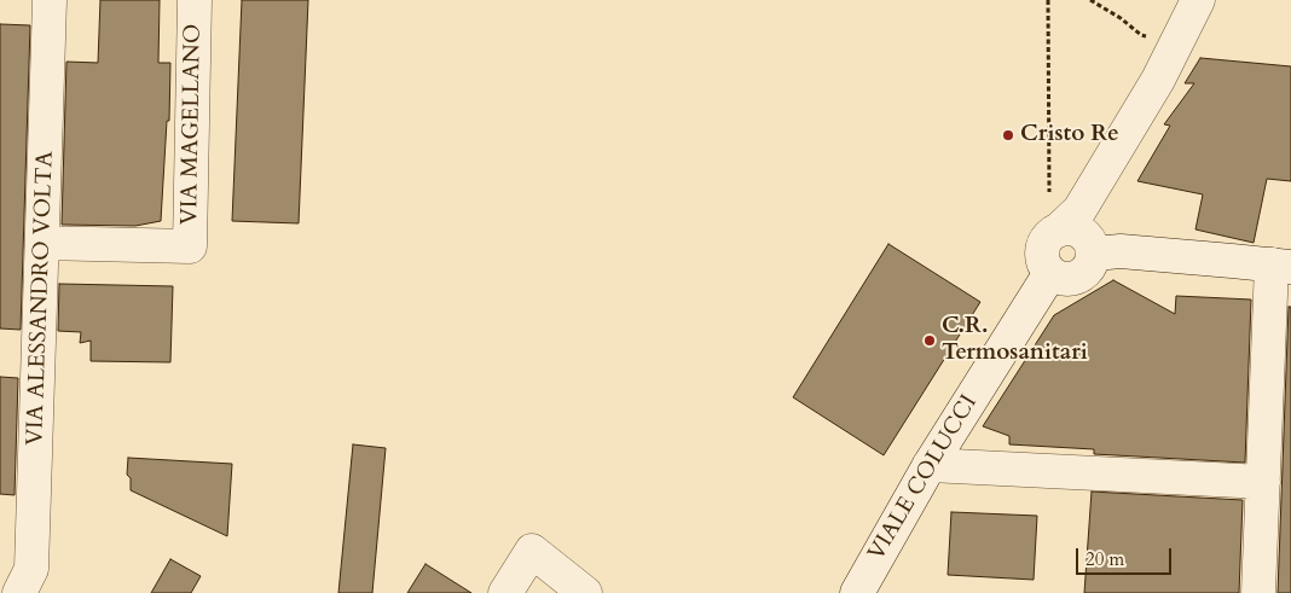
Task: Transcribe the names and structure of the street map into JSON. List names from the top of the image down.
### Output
{
  "streets": {
    "street": ["VIA MAGELLANO", "VIA ALESSANDRO VOLTA", "VIALE COLUCCI"]
  },
  "crossings": [
    ["VIA MAGELLANO", "VIA ALESSANDRO VOLTA"]
  ],
  "places": ["Cristo Re", "C.R. Termosanitari"],
  "scale_bar": "20 m"
}
